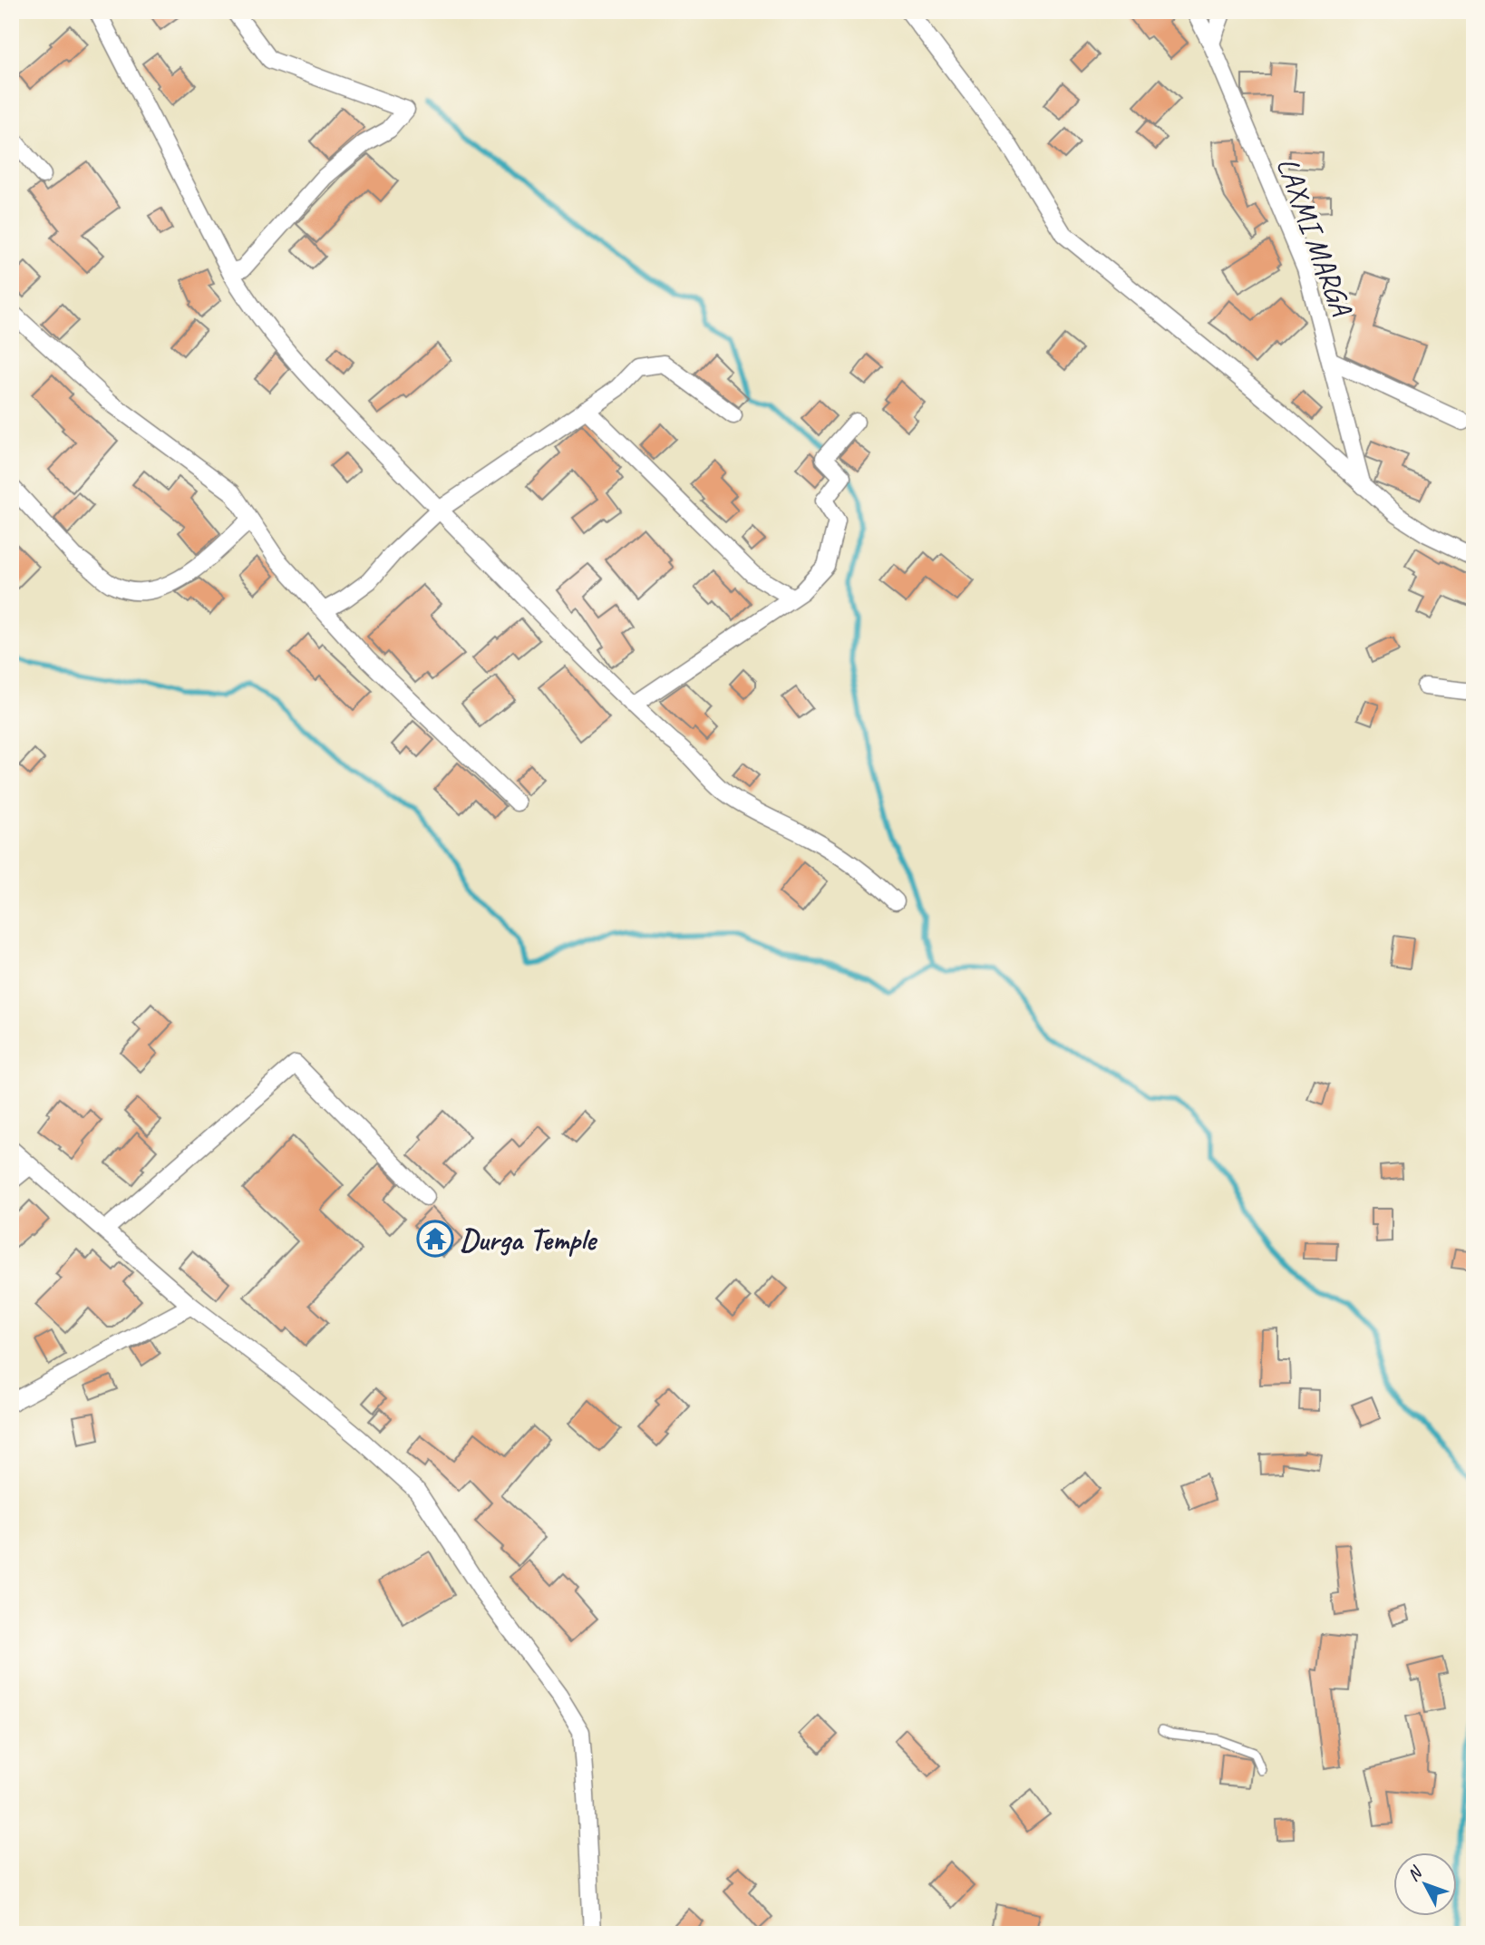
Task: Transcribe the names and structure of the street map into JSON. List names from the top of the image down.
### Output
{
  "streets": {
    "street": ["LAXMI MARGA"]
  },
  "places": {
    "temple": ["Durga Temple"]
  },
  "north": "top left"
}
